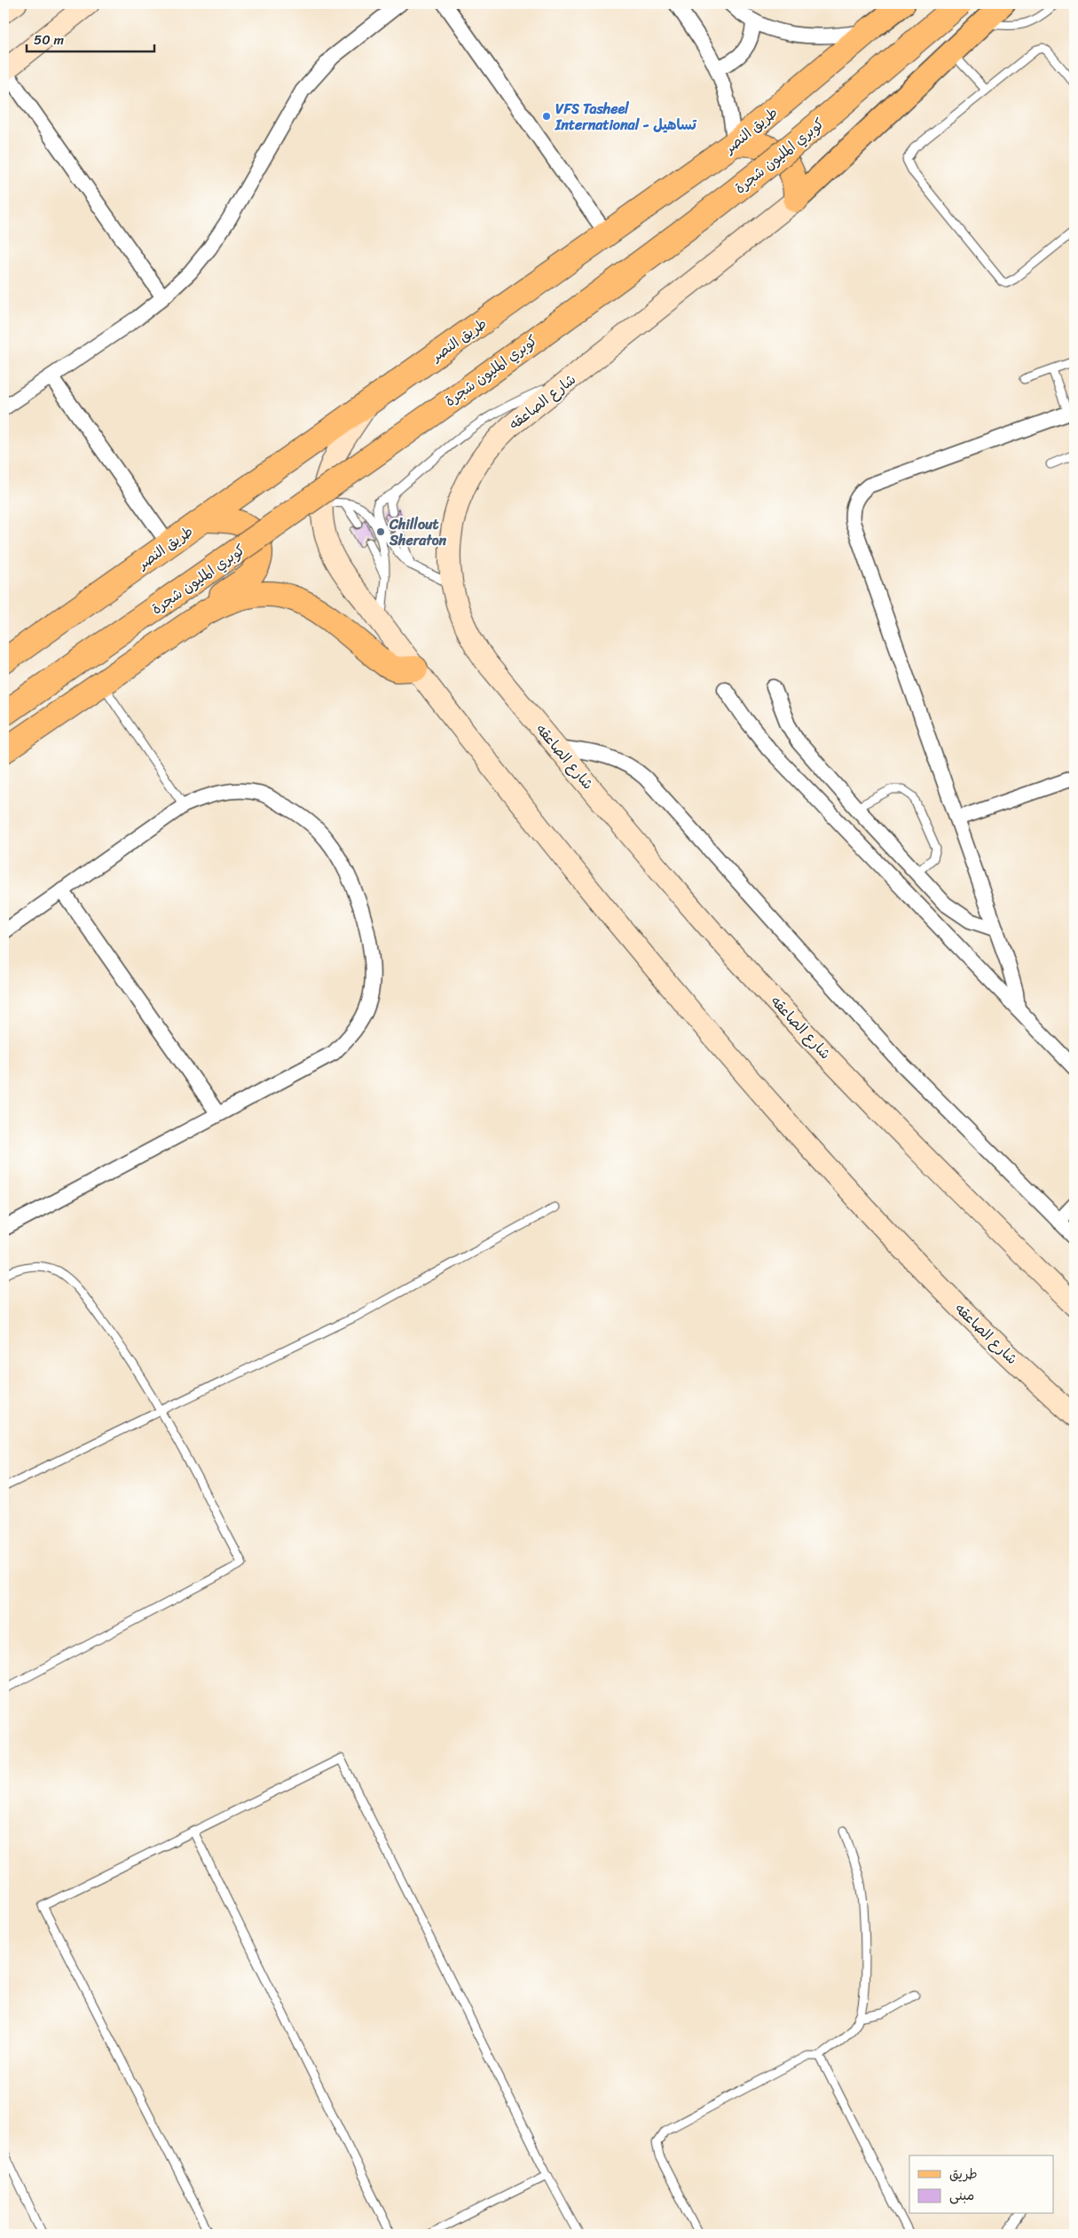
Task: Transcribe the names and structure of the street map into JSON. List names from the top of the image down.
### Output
{
  "streets": {
    "highway": ["طريق النصر", "كوبري المليون شجرة"],
    "street": ["شارع الصاعقه"]
  },
  "crossings": [
    ["طريق النصر", "شارع الصاعقه"]
  ],
  "places": ["VFS Tasheel International - تساهيل", "Chillout Sheraton"],
  "legend": ["طريق", "مبنى"],
  "scale_bar": "50 m"
}
